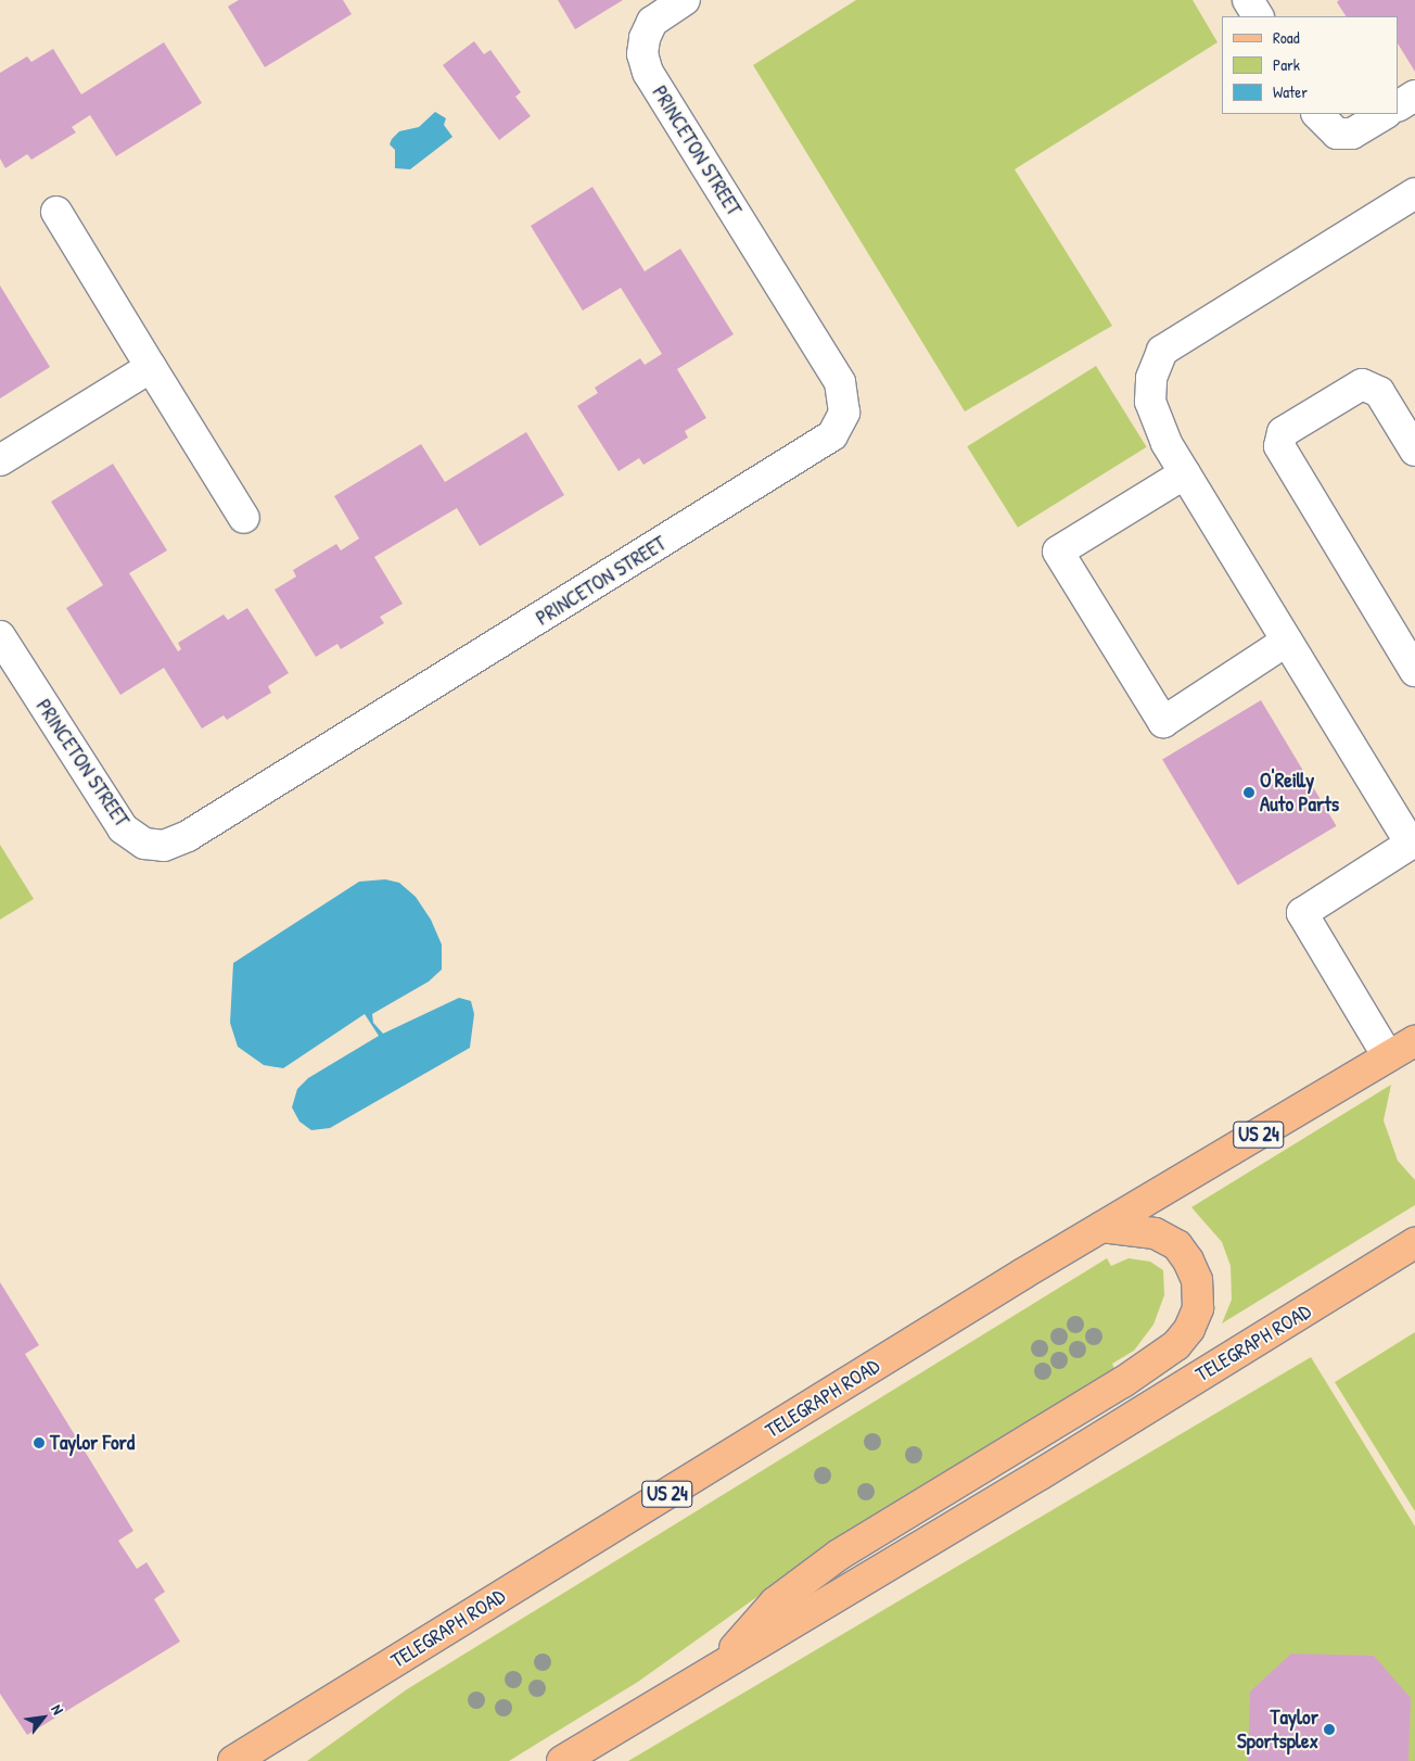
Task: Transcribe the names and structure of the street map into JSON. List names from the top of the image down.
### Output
{
  "streets": {
    "main road": ["US 24", "TELEGRAPH ROAD"],
    "street": ["PRINCETON STREET"]
  },
  "places": ["O'Reilly Auto Parts", "Taylor Ford", "Taylor Sportsplex"],
  "legend": ["Road", "Park", "Water"],
  "north": "top right"
}
